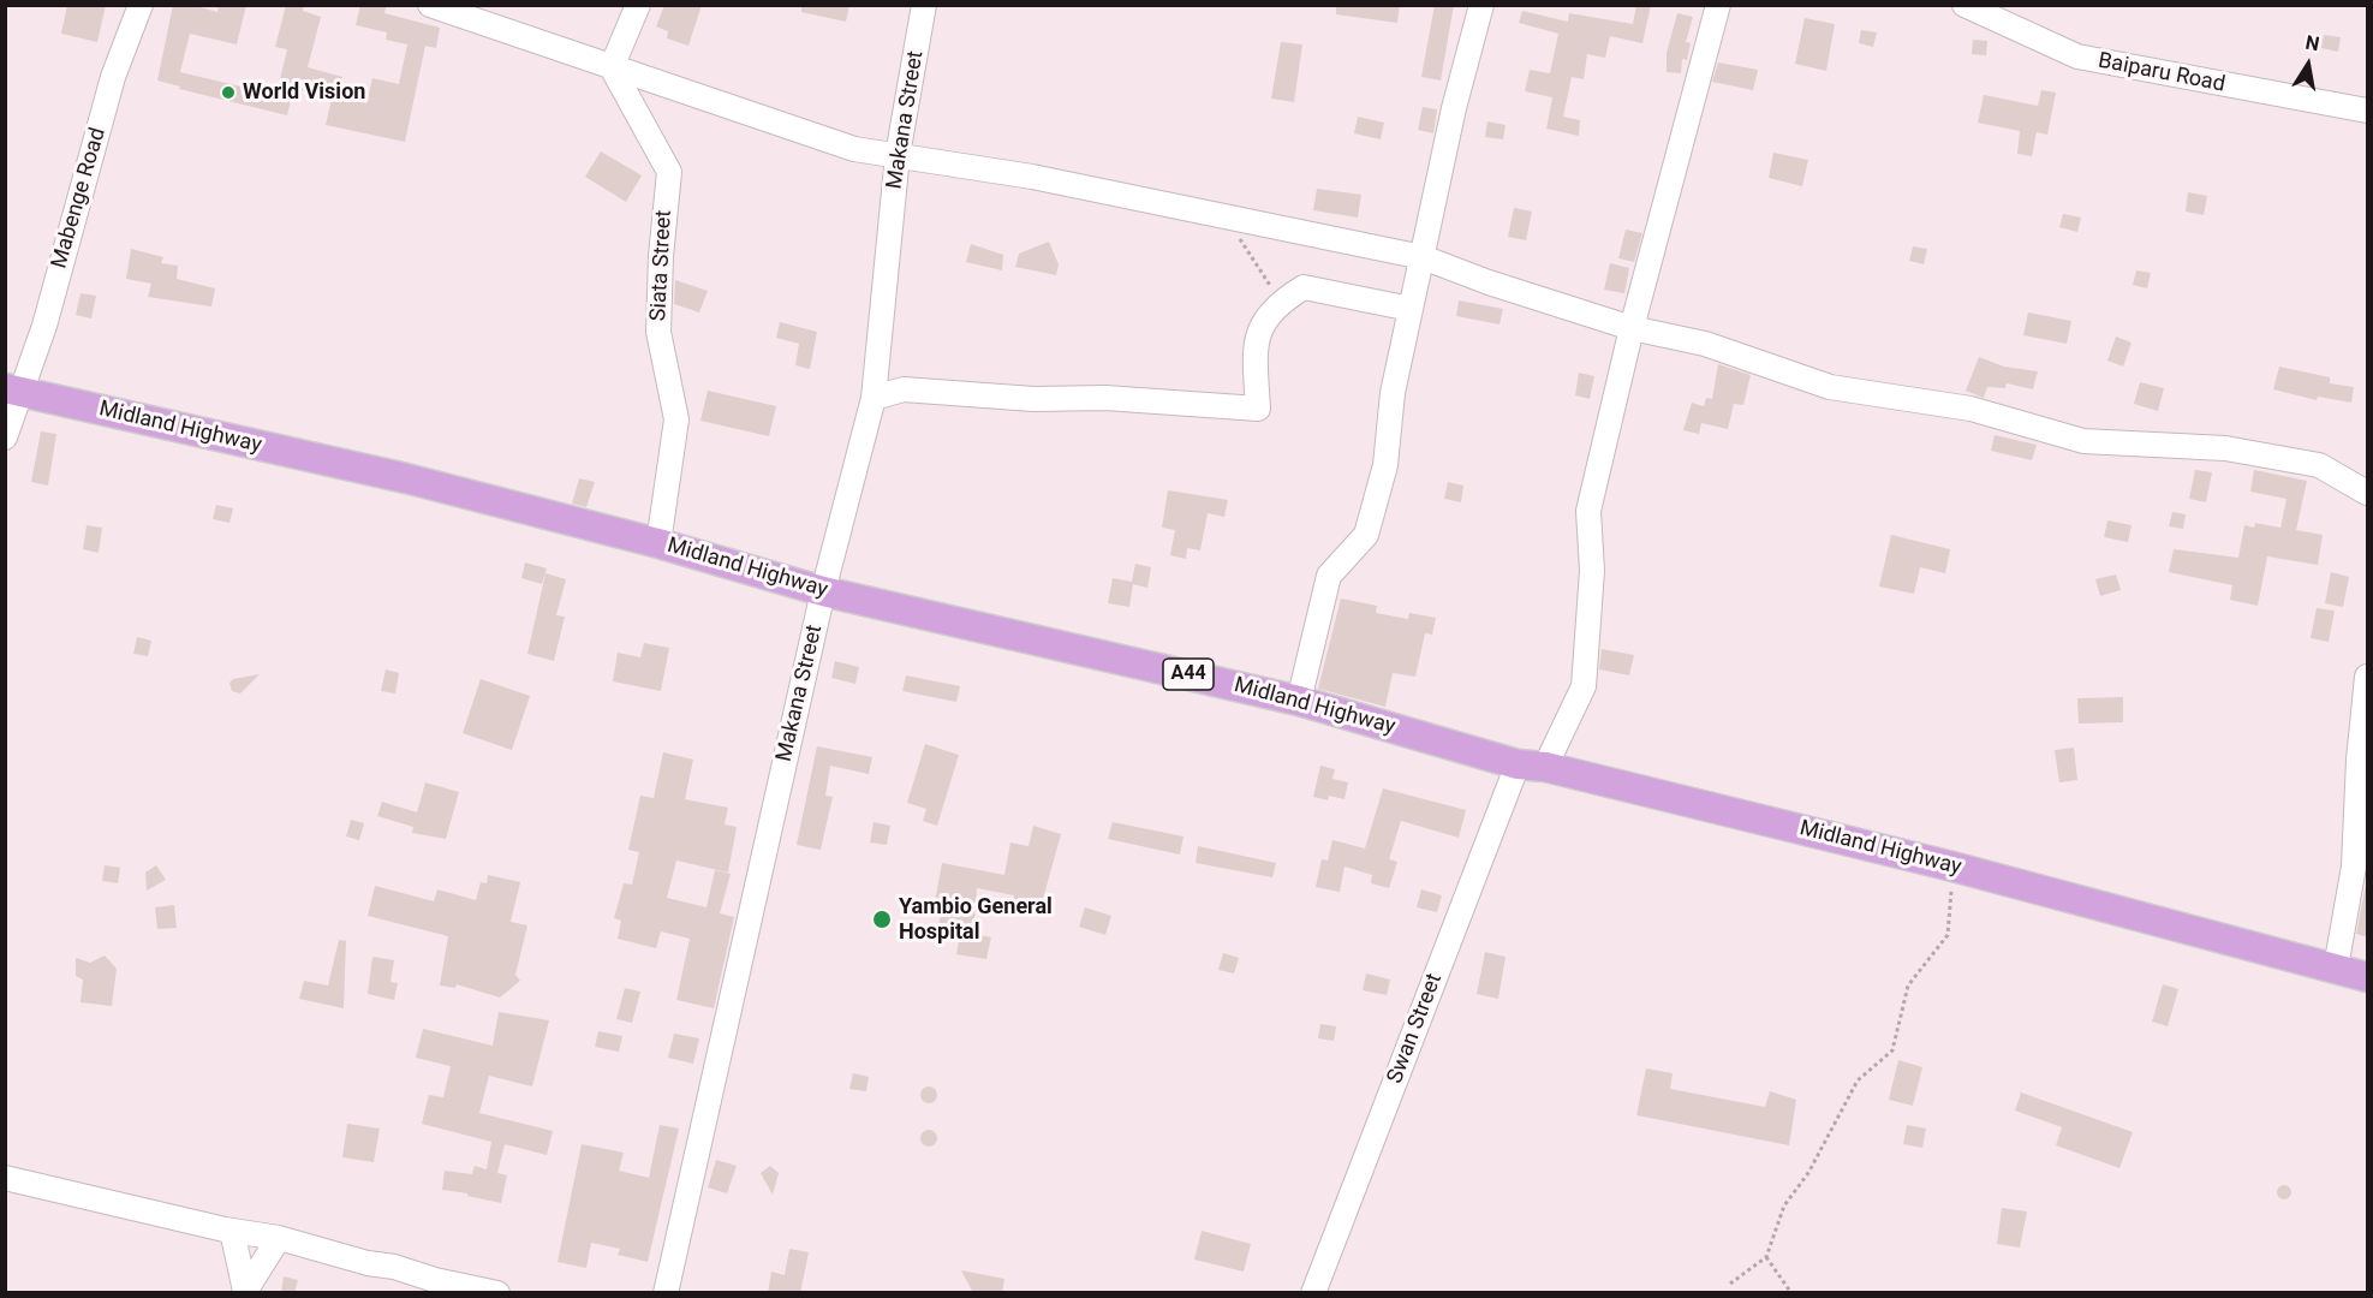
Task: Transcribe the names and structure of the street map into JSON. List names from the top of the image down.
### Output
{
  "streets": {
    "main road": ["Midland Highway", "A44"],
    "street": [
      "Baiparu Road",
      "Makana Street",
      "Mabenge Road",
      "Siata Street",
      "Swan Street"
    ]
  },
  "crossings": [
    ["Makana Street", "Midland Highway"],
    ["Mabenge Road", "Midland Highway"],
    ["Siata Street", "Midland Highway"],
    ["Midland Highway", "Swan Street"]
  ],
  "places": ["World Vision", "Yambio General Hospital"],
  "north": "top"
}
